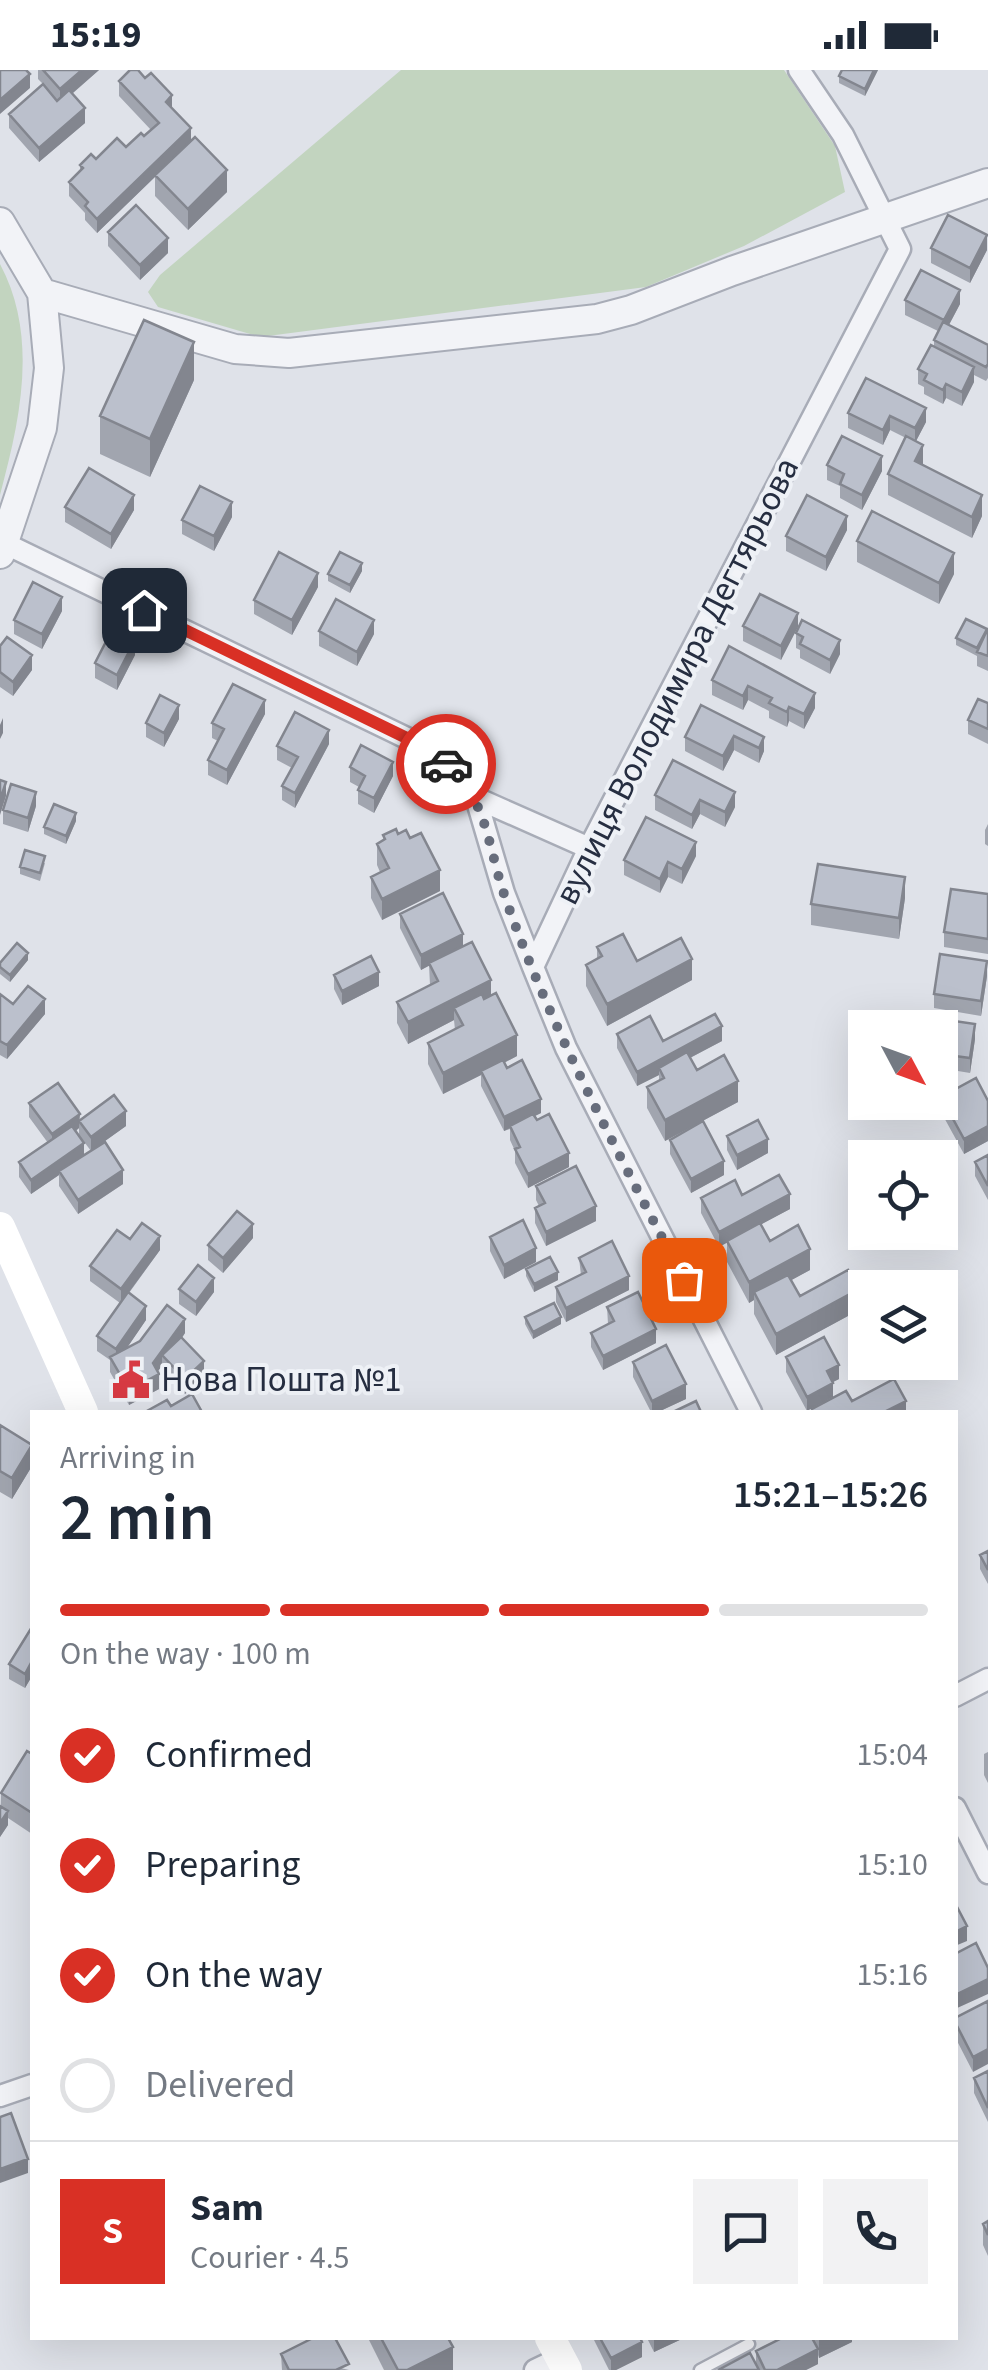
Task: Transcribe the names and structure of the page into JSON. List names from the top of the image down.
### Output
{
  "streets": {
    "street": ["вулиця Володимира Дегтярьова"]
  },
  "places": {
    "public building": ["Нова Пошта №1"]
  },
  "north": "bottom right",
  "page": {
    "status": "15:19",
    "heading": ["2 min", "Arriving in", "15:21–15:26"],
    "panel": ["Sam", "Courier · 4.5"],
    "bar": "On the way · 100 m",
    "list": [
      ["Confirmed", "15:04"],
      ["Preparing", "15:10"],
      ["On the way", "15:16"],
      "Delivered"
    ],
    "round": "S"
  }
}
